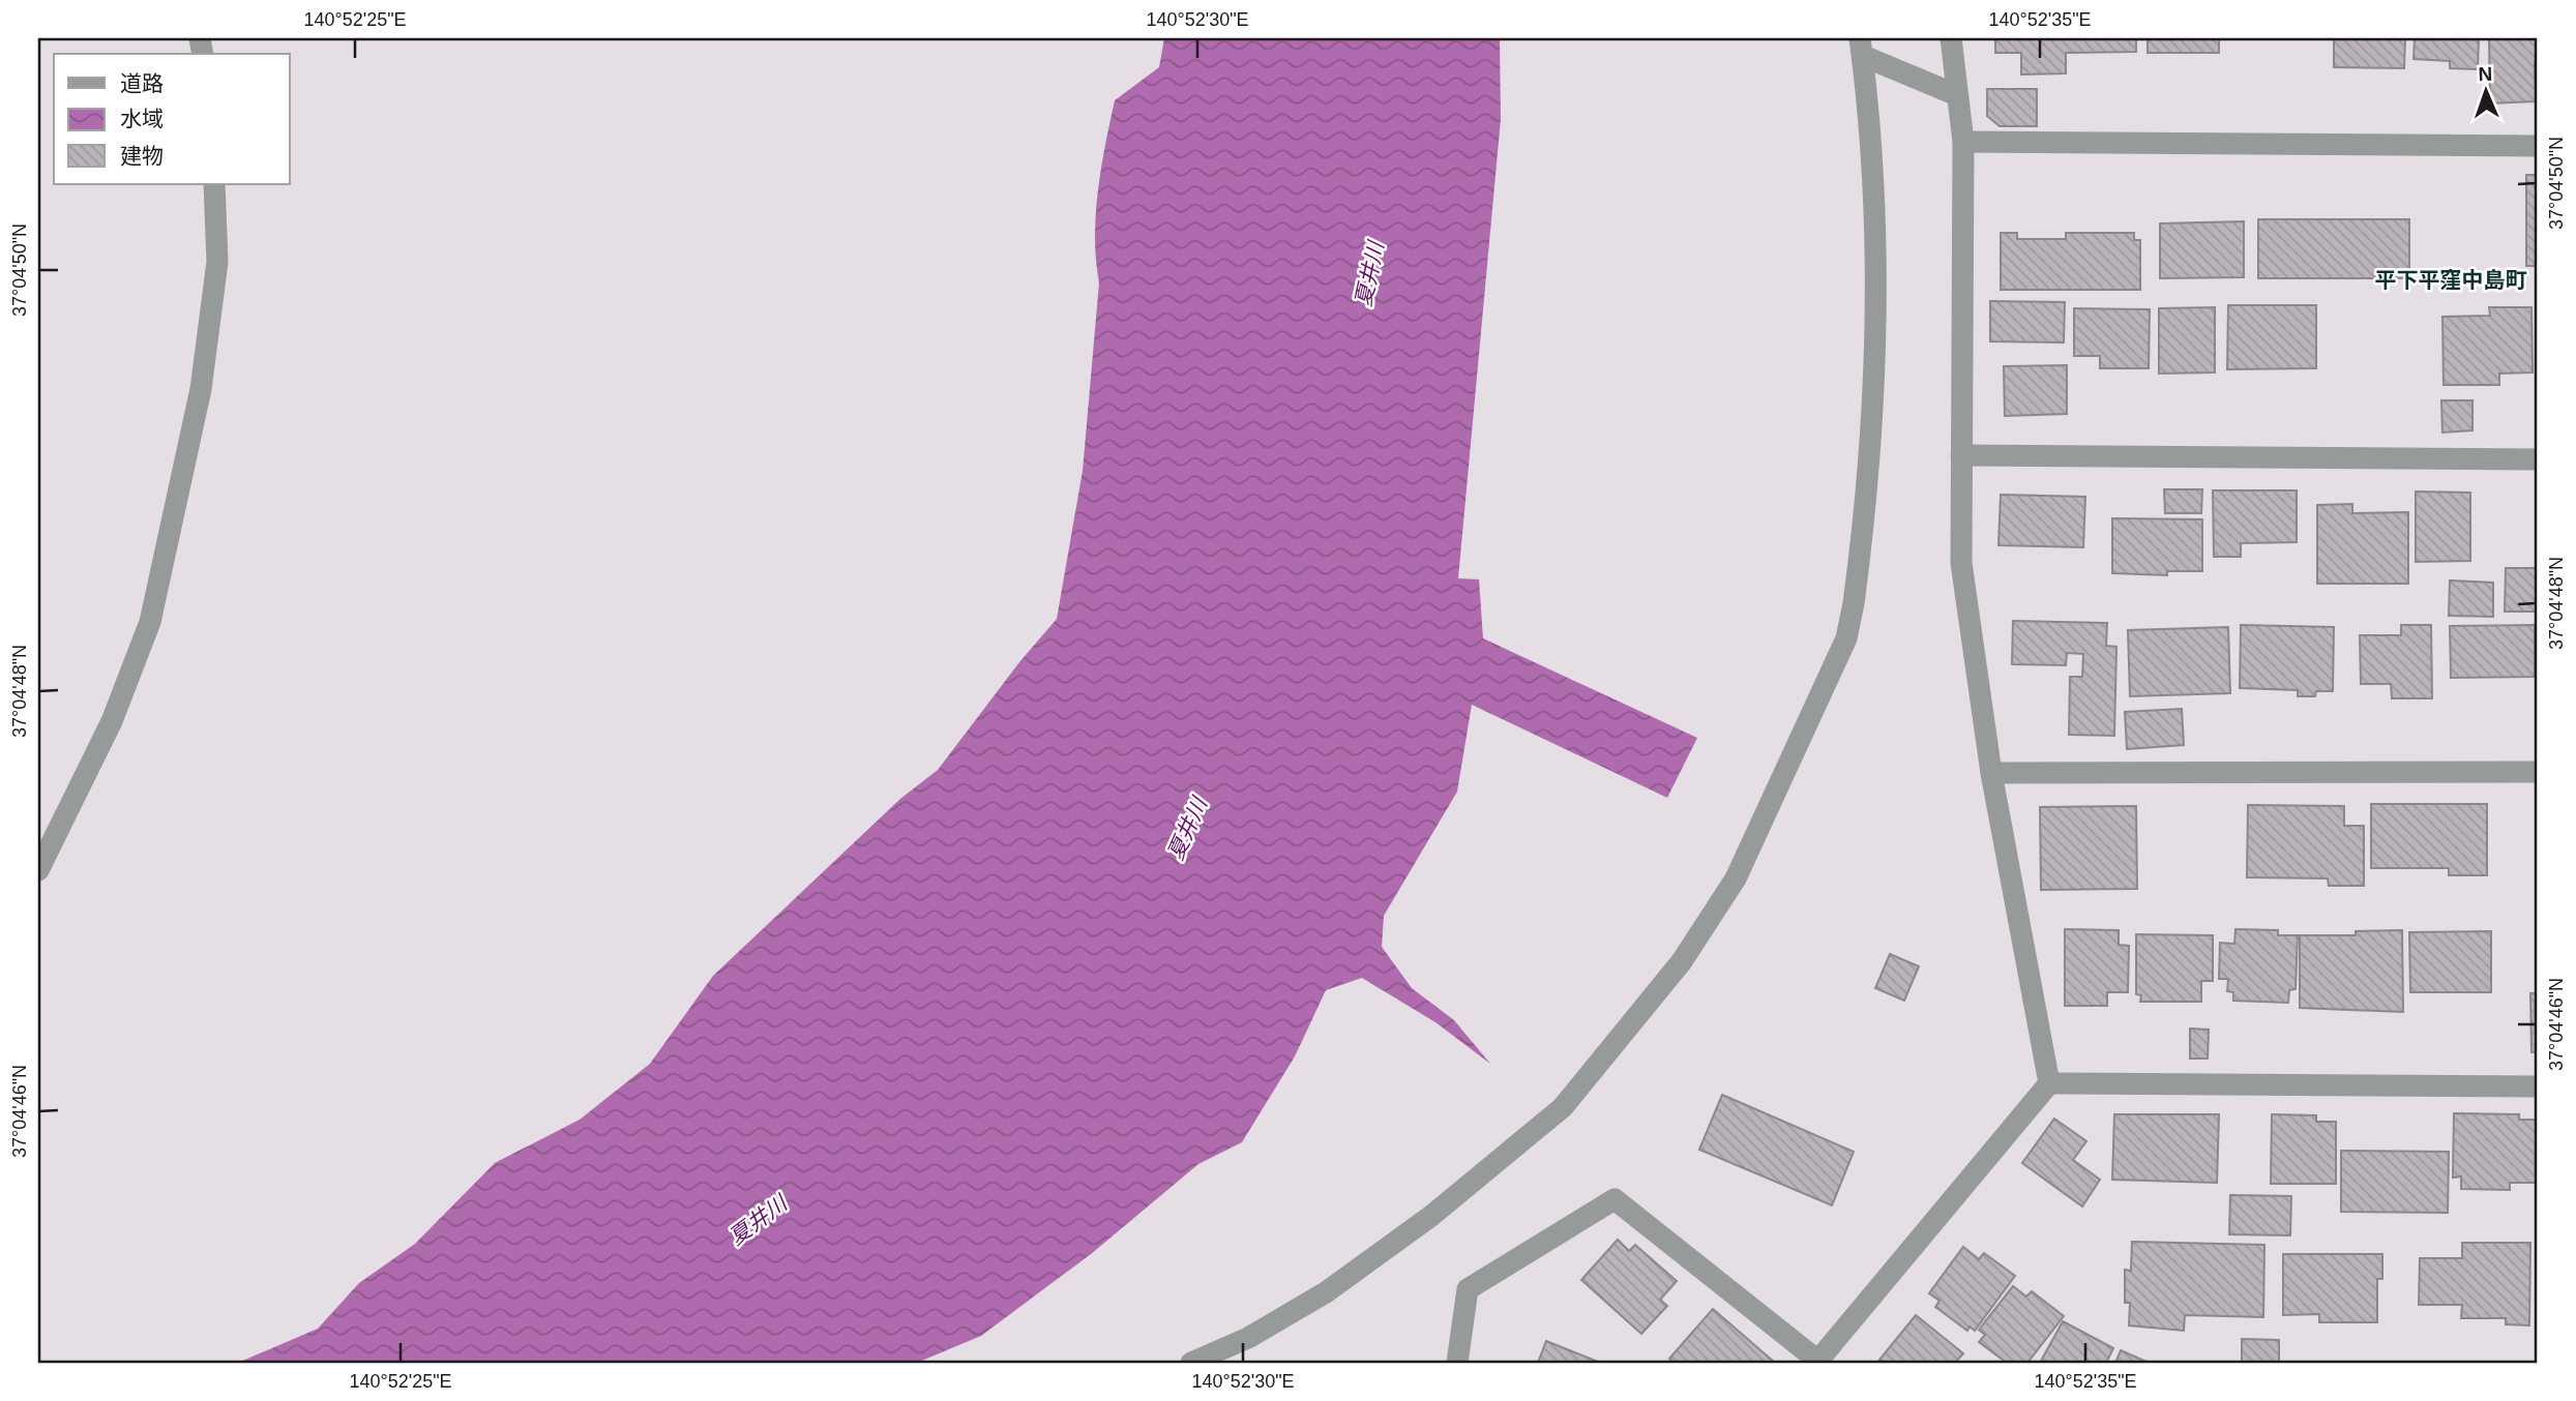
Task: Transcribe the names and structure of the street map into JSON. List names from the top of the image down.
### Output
{
  "districts": ["平下平窪中島町"],
  "water": ["夏井川"],
  "legend": ["道路", "水域", "建物"],
  "north": "top",
  "coordinates": [
    "140°52'25\"E",
    "140°52'30\"E",
    "140°52'35\"E",
    "37°04'50\"N",
    "37°04'48\"N",
    "37°04'46\"N"
  ]
}
